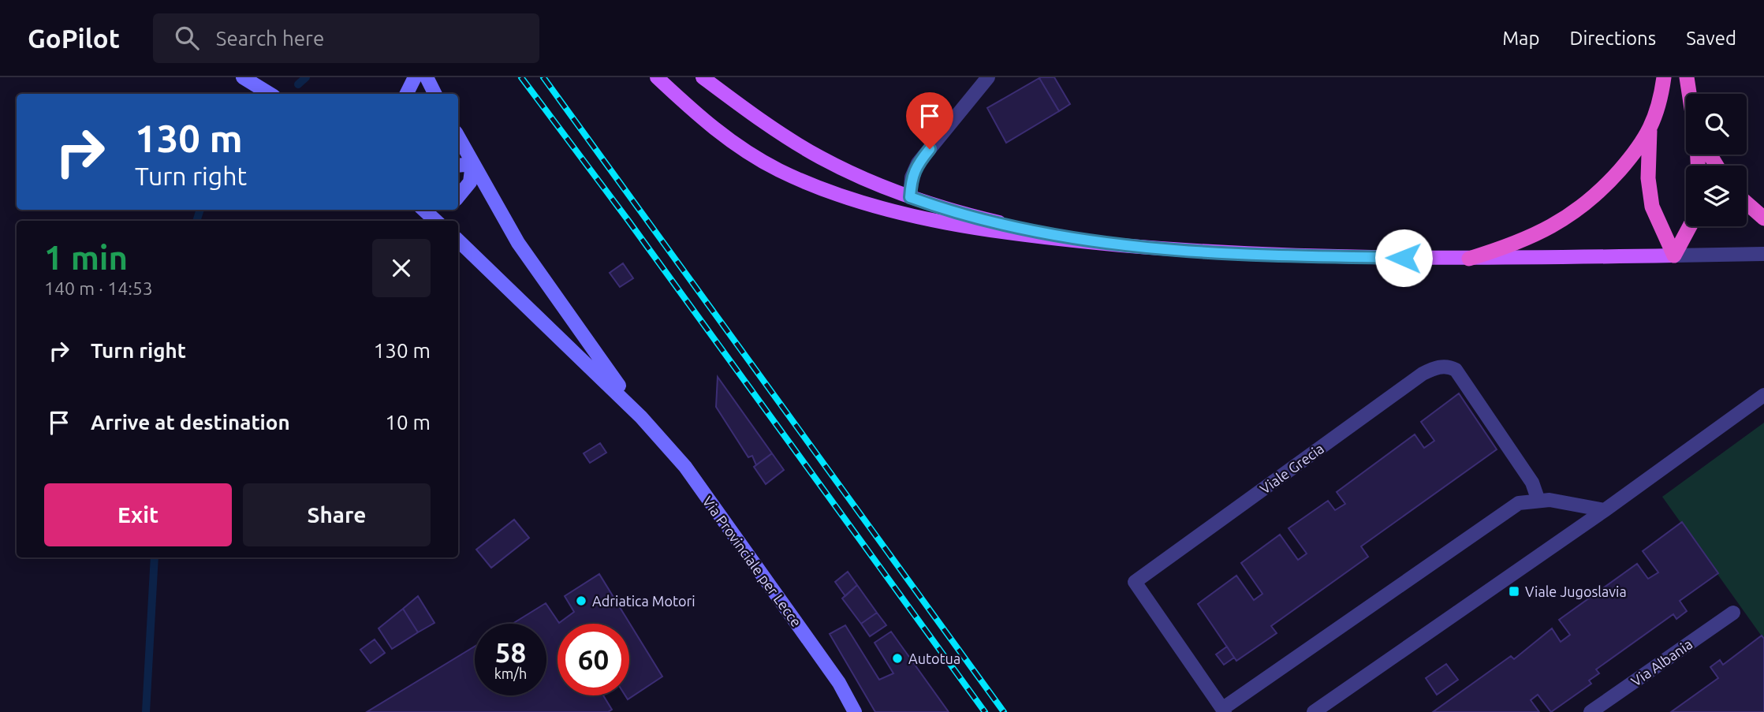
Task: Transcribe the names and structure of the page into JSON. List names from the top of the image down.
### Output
{
  "streets": {
    "main road": ["Via Provinciale per Lecce"],
    "street": ["Viale Grecia", "Via Albania"]
  },
  "places": {
    "transit": ["Viale Jugoslavia"],
    "other": ["Adriatica Motori", "Autotua"]
  },
  "page": {
    "header": "GoPilot",
    "search": "Search here",
    "nav": ["Map", "Directions", "Saved"],
    "turn": ["130 m", "Turn right"],
    "heading": ["1 min", "140 m · 14:53"],
    "list": [
      {
        "name": "Turn right",
        "value": "130 m"
      },
      {
        "name": "Arrive at destination",
        "value": "10 m"
      }
    ],
    "buttons": ["Exit", "Share"],
    "speed": "58 km/h",
    "limit": "60"
  }
}
